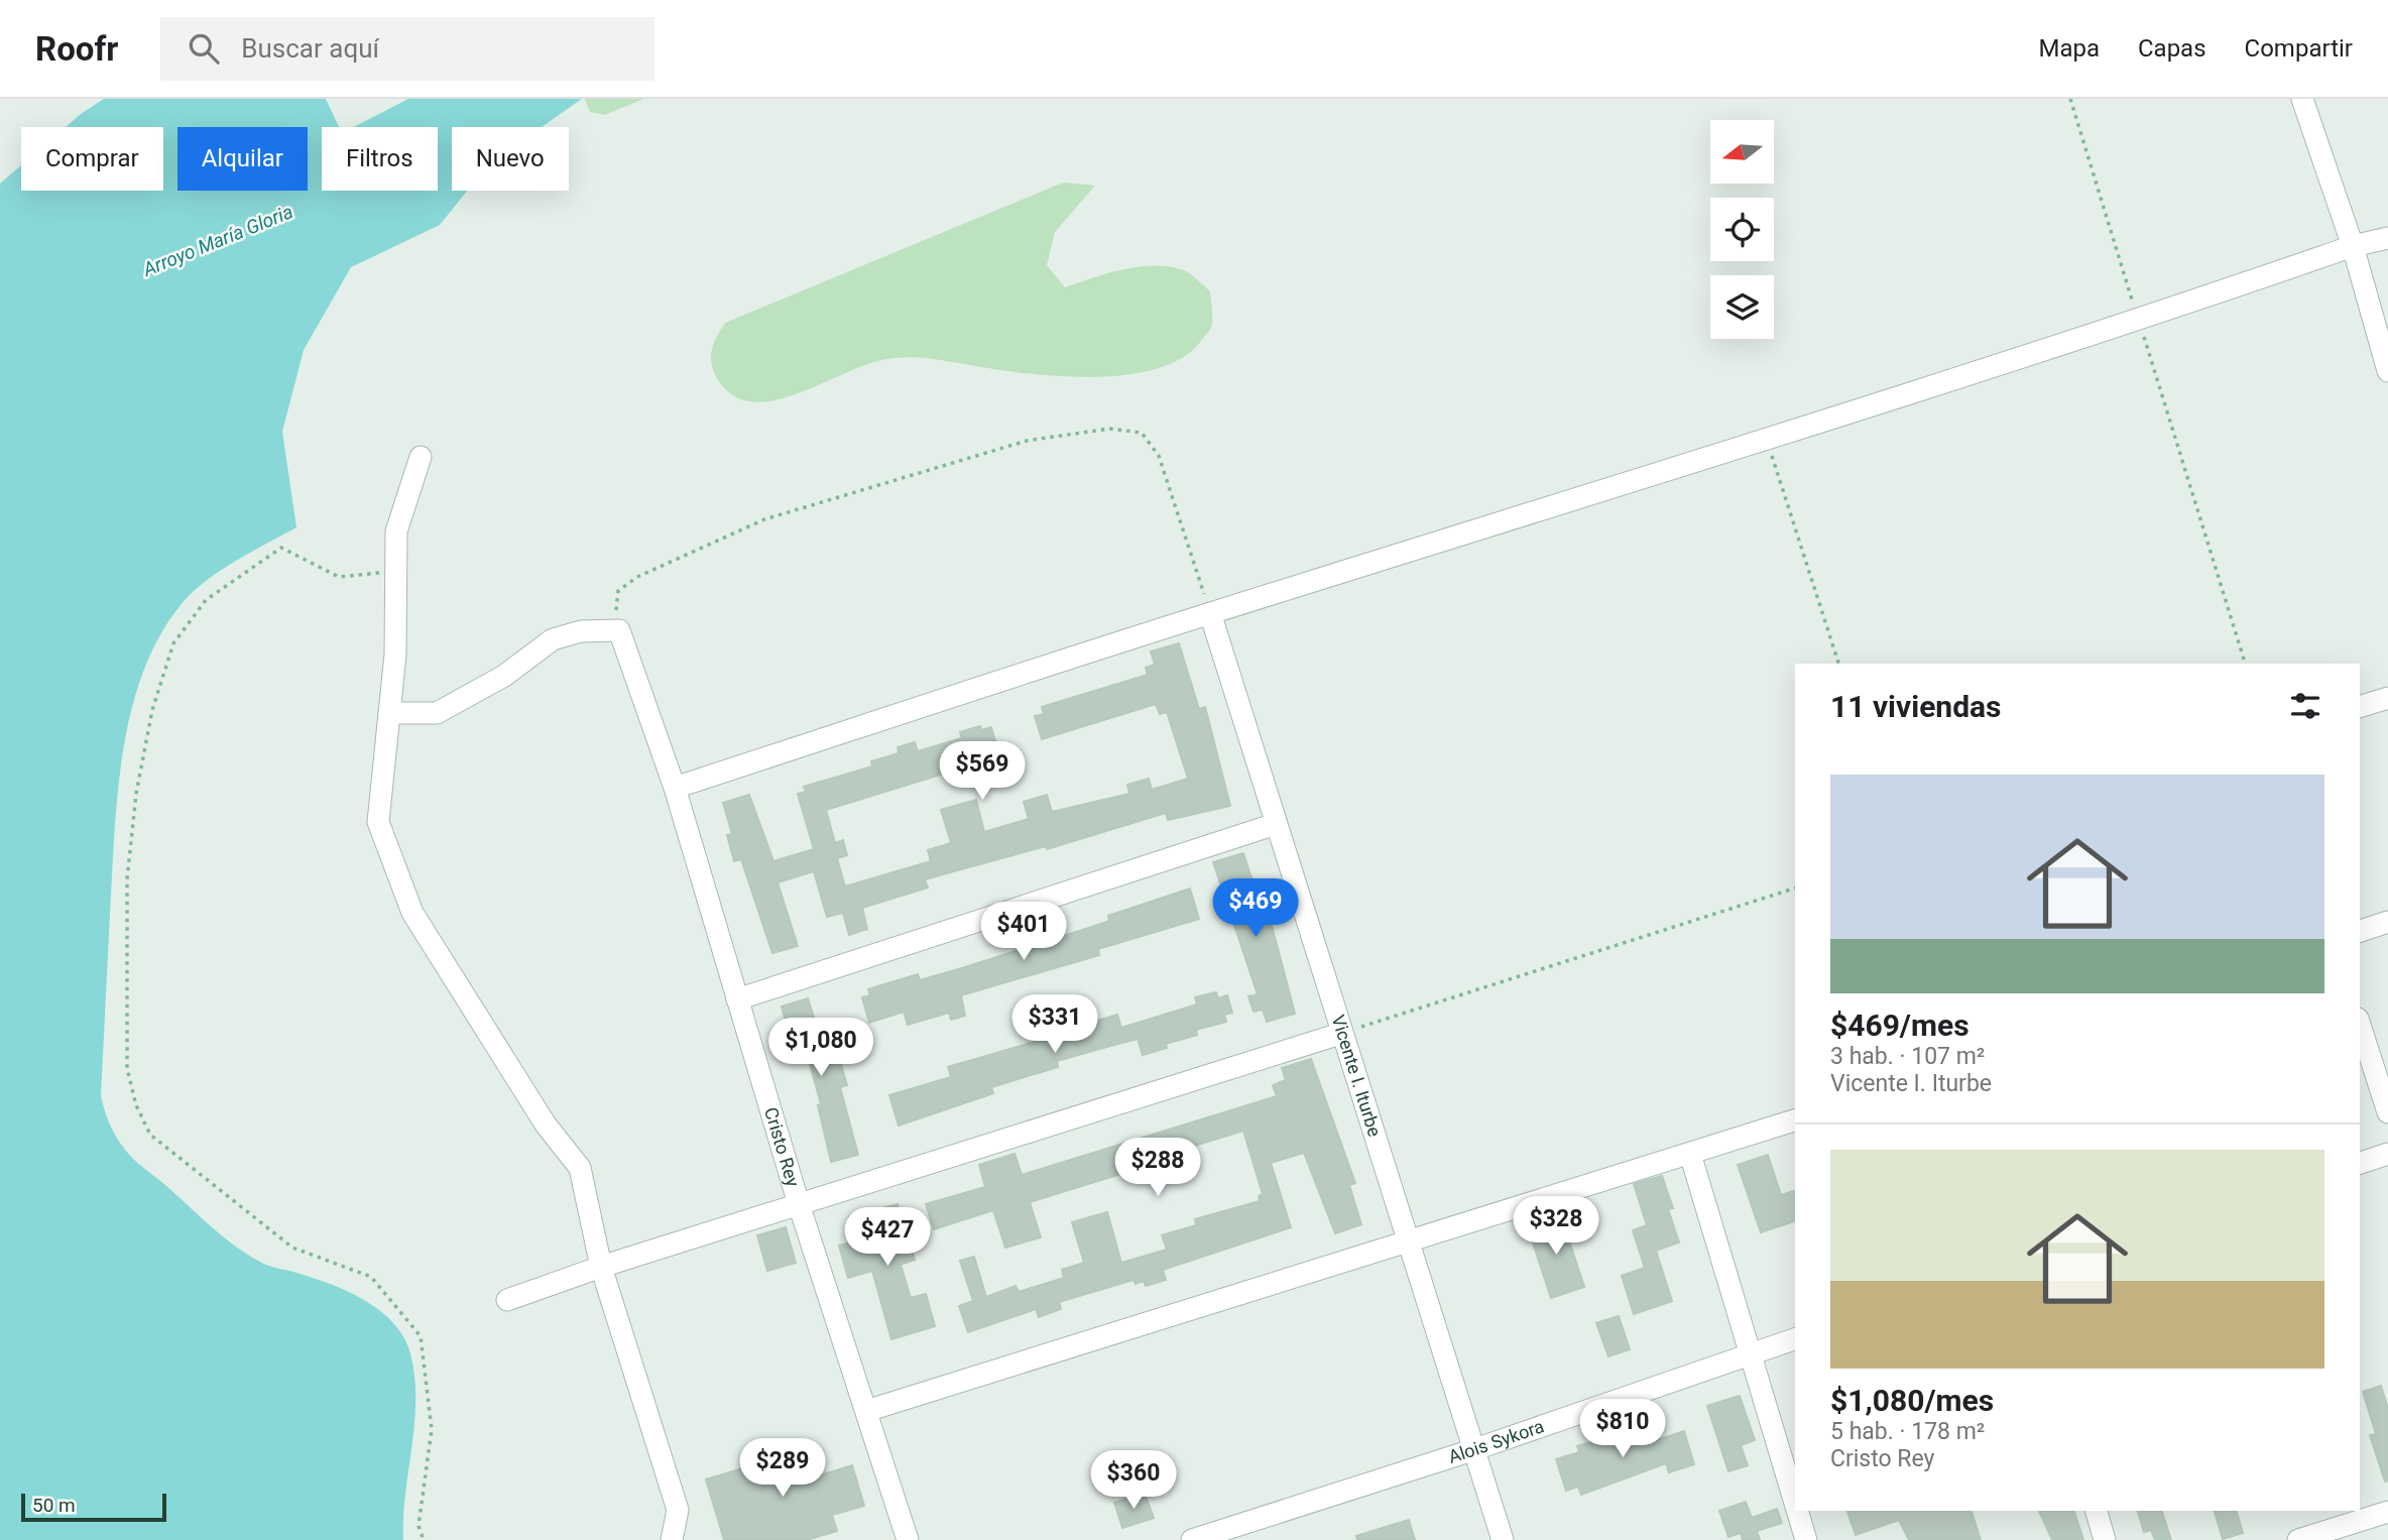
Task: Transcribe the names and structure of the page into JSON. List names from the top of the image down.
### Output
{
  "streets": {
    "street": ["Vicente I. Iturbe", "Cristo Rey", "Alois Sykora"]
  },
  "crossings": [
    ["Vicente I. Iturbe", "Alois Sykora"]
  ],
  "water": ["Arroyo María Gloria"],
  "scale_bar": "50 m",
  "north": "left",
  "page": {
    "header": "Roofr",
    "search": "Buscar aquí",
    "nav": ["Mapa", "Capas", "Compartir"],
    "chip": [
      "Comprar",
      "Alquilar",
      "Filtros",
      "Nuevo"
    ],
    "heading": "11 viviendas",
    "price": [
      "$569",
      "$469",
      "$401",
      "$331",
      "$1,080",
      "$288",
      "$328",
      "$427",
      "$810",
      "$289",
      "$360"
    ],
    "list": [
      {
        "name": "$469/mes",
        "note": "3 hab. · 107 m² · Vicente I. Iturbe"
      },
      {
        "name": "$1,080/mes",
        "note": "5 hab. · 178 m² · Cristo Rey"
      }
    ],
    "scale": "50 m"
  }
}
